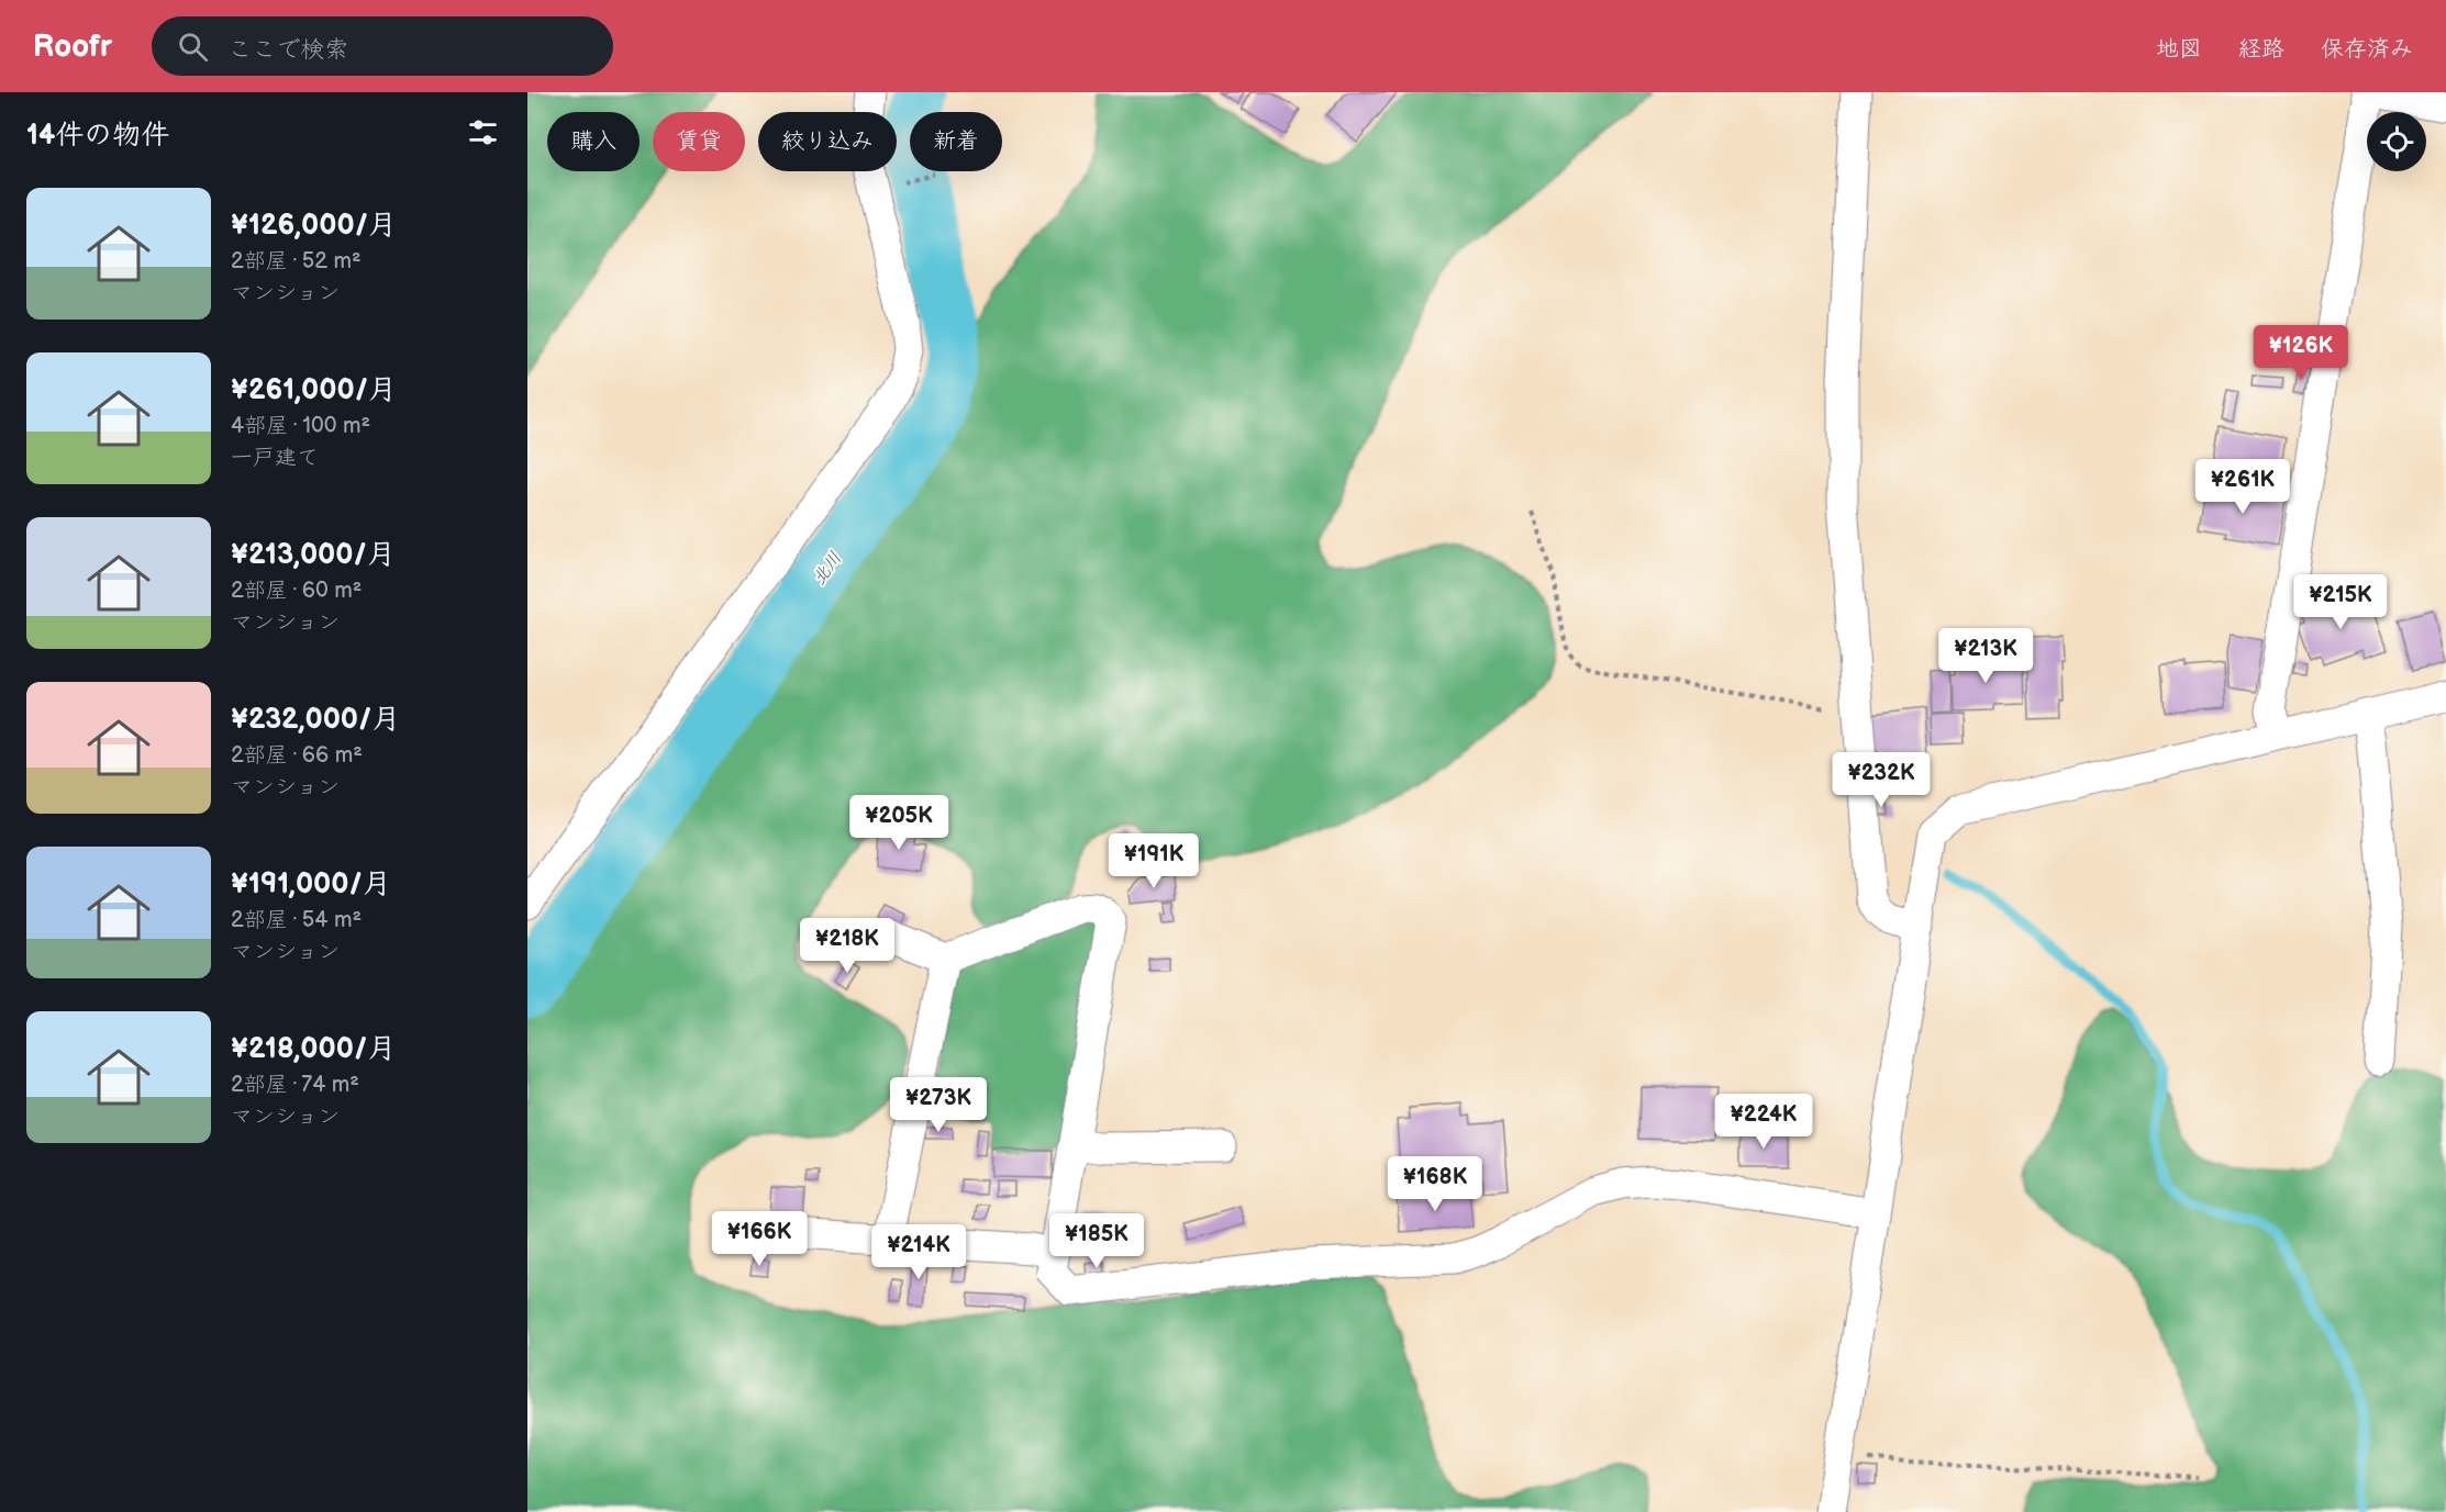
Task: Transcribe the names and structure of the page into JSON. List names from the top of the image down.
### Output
{
  "water": ["北川"],
  "page": {
    "header": "Roofr",
    "search": "ここで検索",
    "nav": ["地図", "経路", "保存済み"],
    "heading": "14件の物件",
    "chip": [
      "購入",
      "賃貸",
      "絞り込み",
      "新着"
    ],
    "list": [
      {
        "name": "¥126,000/月",
        "note": "2部屋 · 52 m² · マンション"
      },
      {
        "name": "¥261,000/月",
        "note": "4部屋 · 100 m² · 一戸建て"
      },
      {
        "name": "¥213,000/月",
        "note": "2部屋 · 60 m² · マンション"
      },
      {
        "name": "¥232,000/月",
        "note": "2部屋 · 66 m² · マンション"
      },
      {
        "name": "¥191,000/月",
        "note": "2部屋 · 54 m² · マンション"
      },
      {
        "name": "¥218,000/月",
        "note": "2部屋 · 74 m² · マンション"
      }
    ],
    "price": [
      "¥126K",
      "¥261K",
      "¥215K",
      "¥213K",
      "¥232K",
      "¥205K",
      "¥191K",
      "¥218K",
      "¥273K",
      "¥224K",
      "¥168K",
      "¥166K",
      "¥185K",
      "¥214K"
    ]
  }
}
